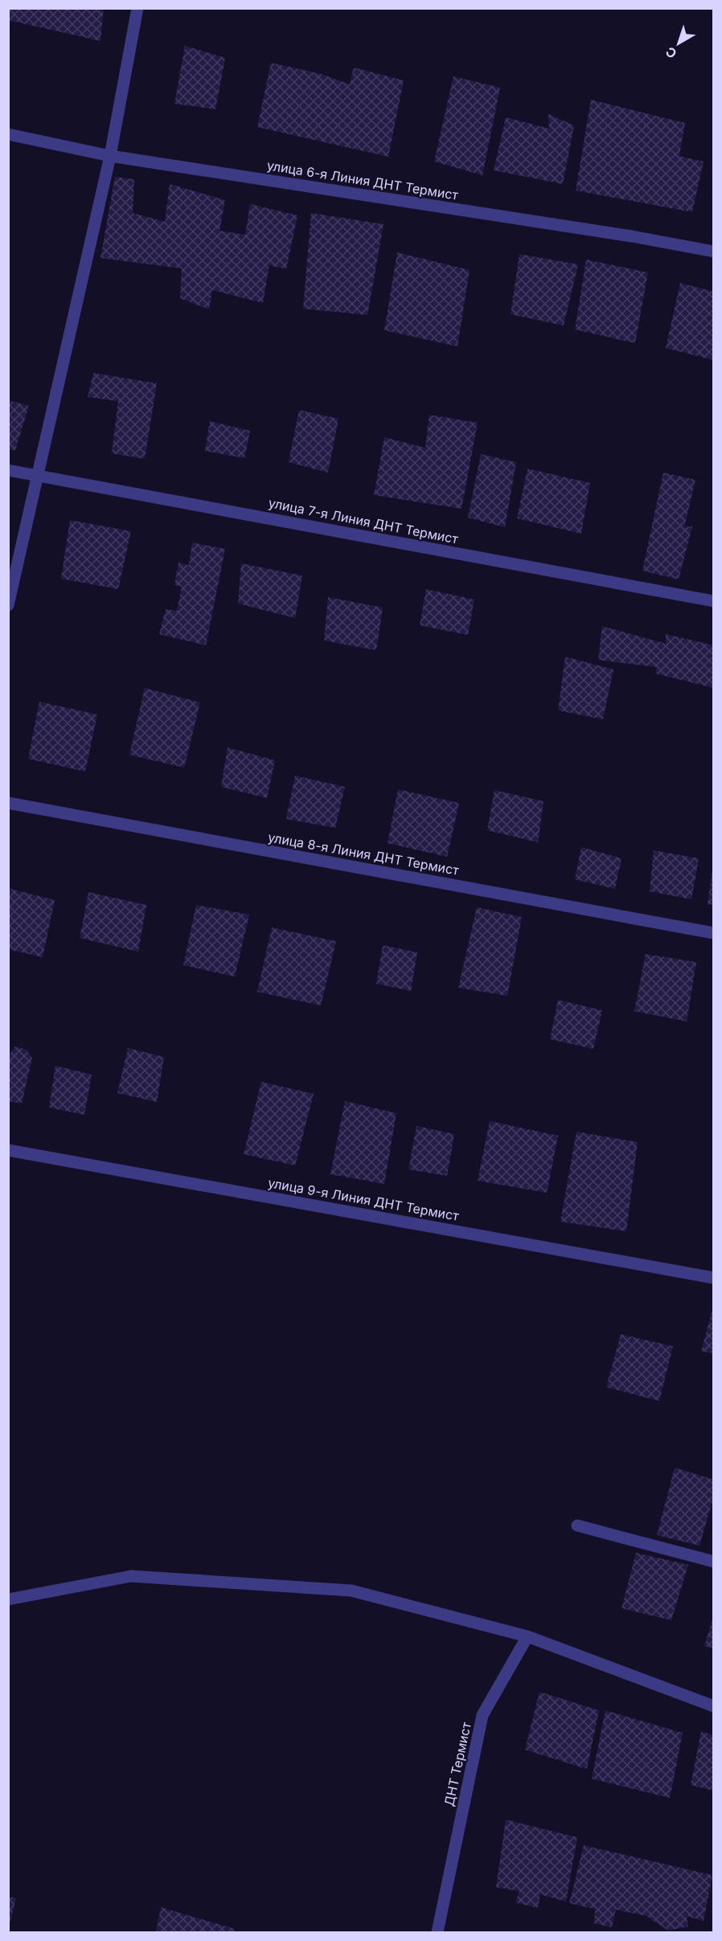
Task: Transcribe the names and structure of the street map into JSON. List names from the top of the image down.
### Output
{
  "streets": {
    "street": [
      "улица 6-я Линия ДНТ Термист",
      "улица 7-я Линия ДНТ Термист",
      "улица 8-я Линия ДНТ Термист",
      "улица 9-я Линия ДНТ Термист",
      "ДНТ Термист"
    ]
  },
  "north": "bottom left"
}
